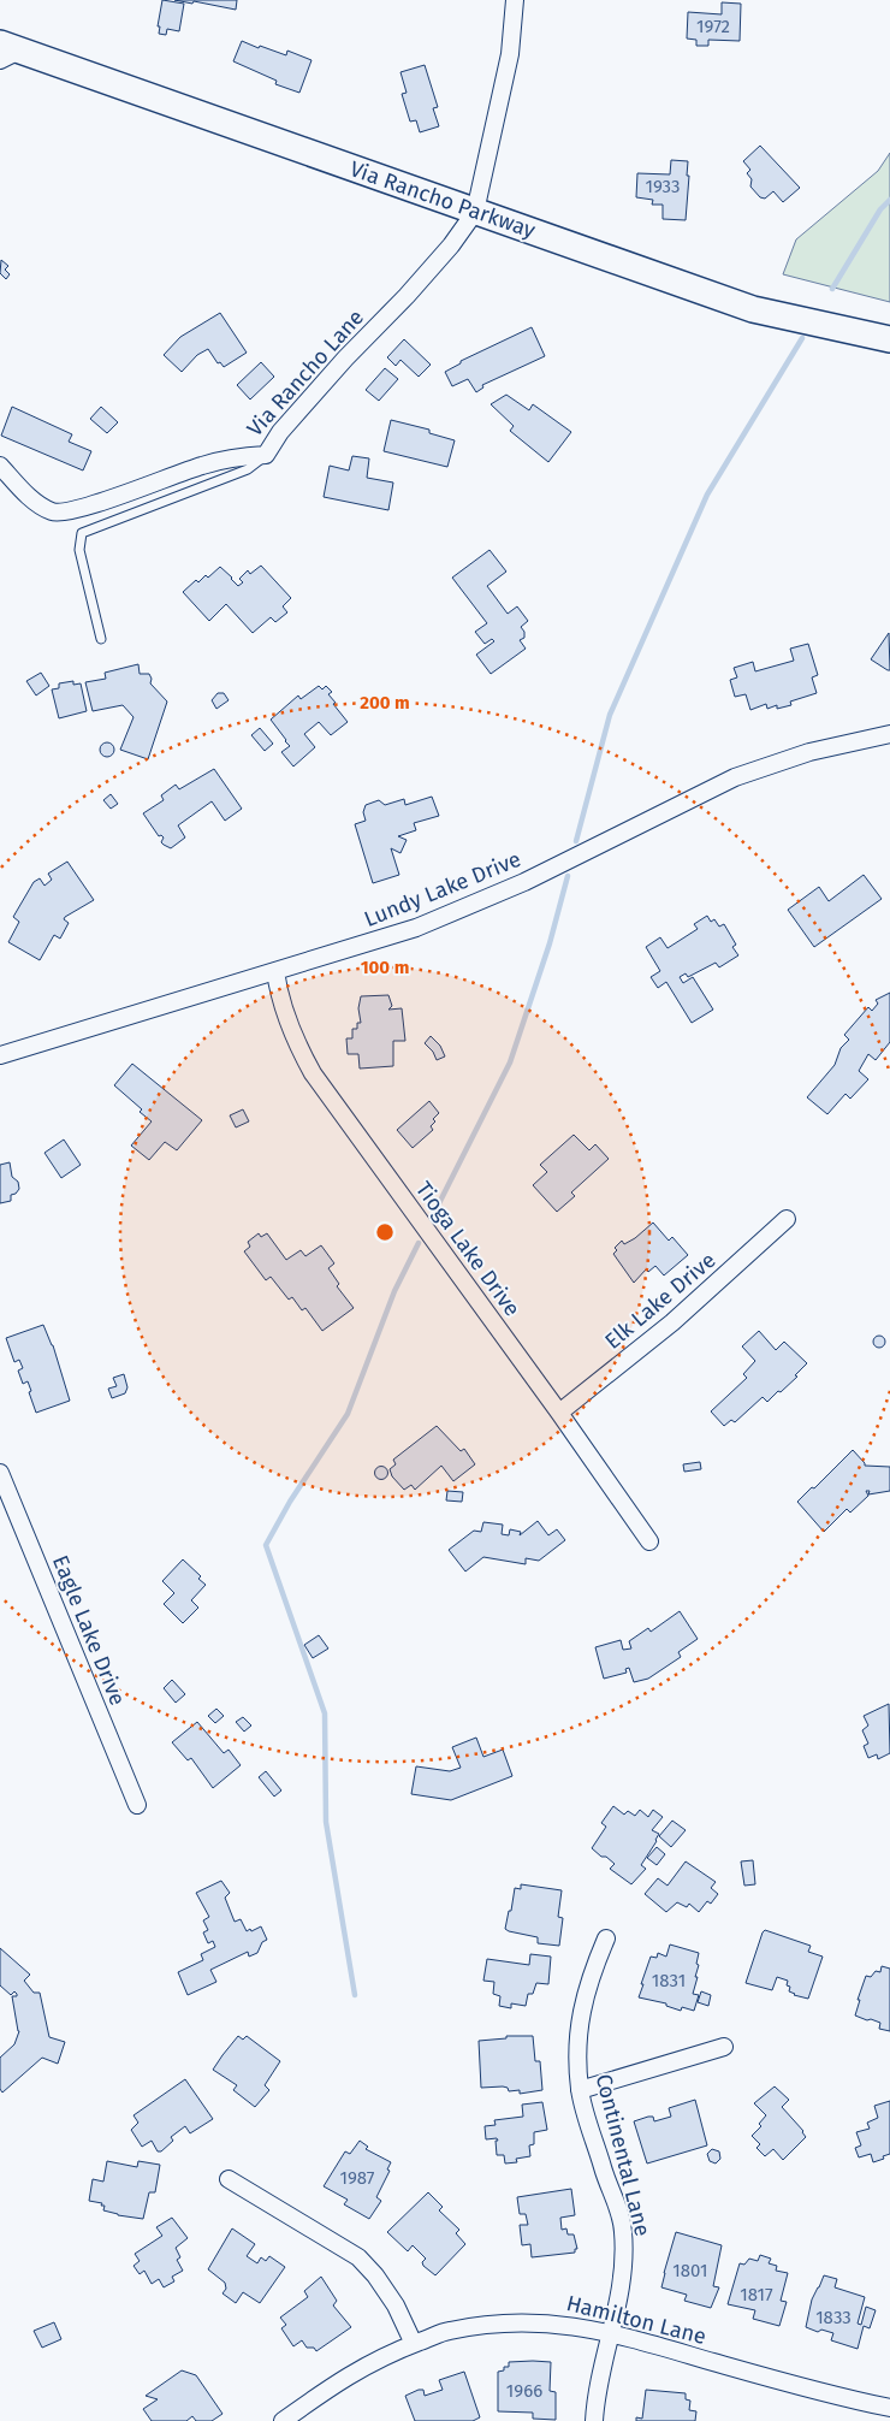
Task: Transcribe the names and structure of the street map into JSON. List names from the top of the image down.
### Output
{
  "streets": {
    "main road": ["Via Rancho Parkway"],
    "street": [
      "Via Rancho Lane",
      "Lundy Lake Drive",
      "Tioga Lake Drive",
      "Elk Lake Drive",
      "Eagle Lake Drive",
      "Continental Lane",
      "Hamilton Lane"
    ]
  },
  "crossings": [
    ["Via Rancho Parkway", "Via Rancho Lane"],
    ["Lundy Lake Drive", "Tioga Lake Drive"],
    ["Tioga Lake Drive", "Elk Lake Drive"],
    ["Continental Lane", "Hamilton Lane"]
  ],
  "house_numbers": [
    "1972",
    "1933",
    "1831",
    "1987",
    "1801",
    "1817",
    "1833",
    "1966"
  ],
  "rings": ["200 m", "100 m"]
}
